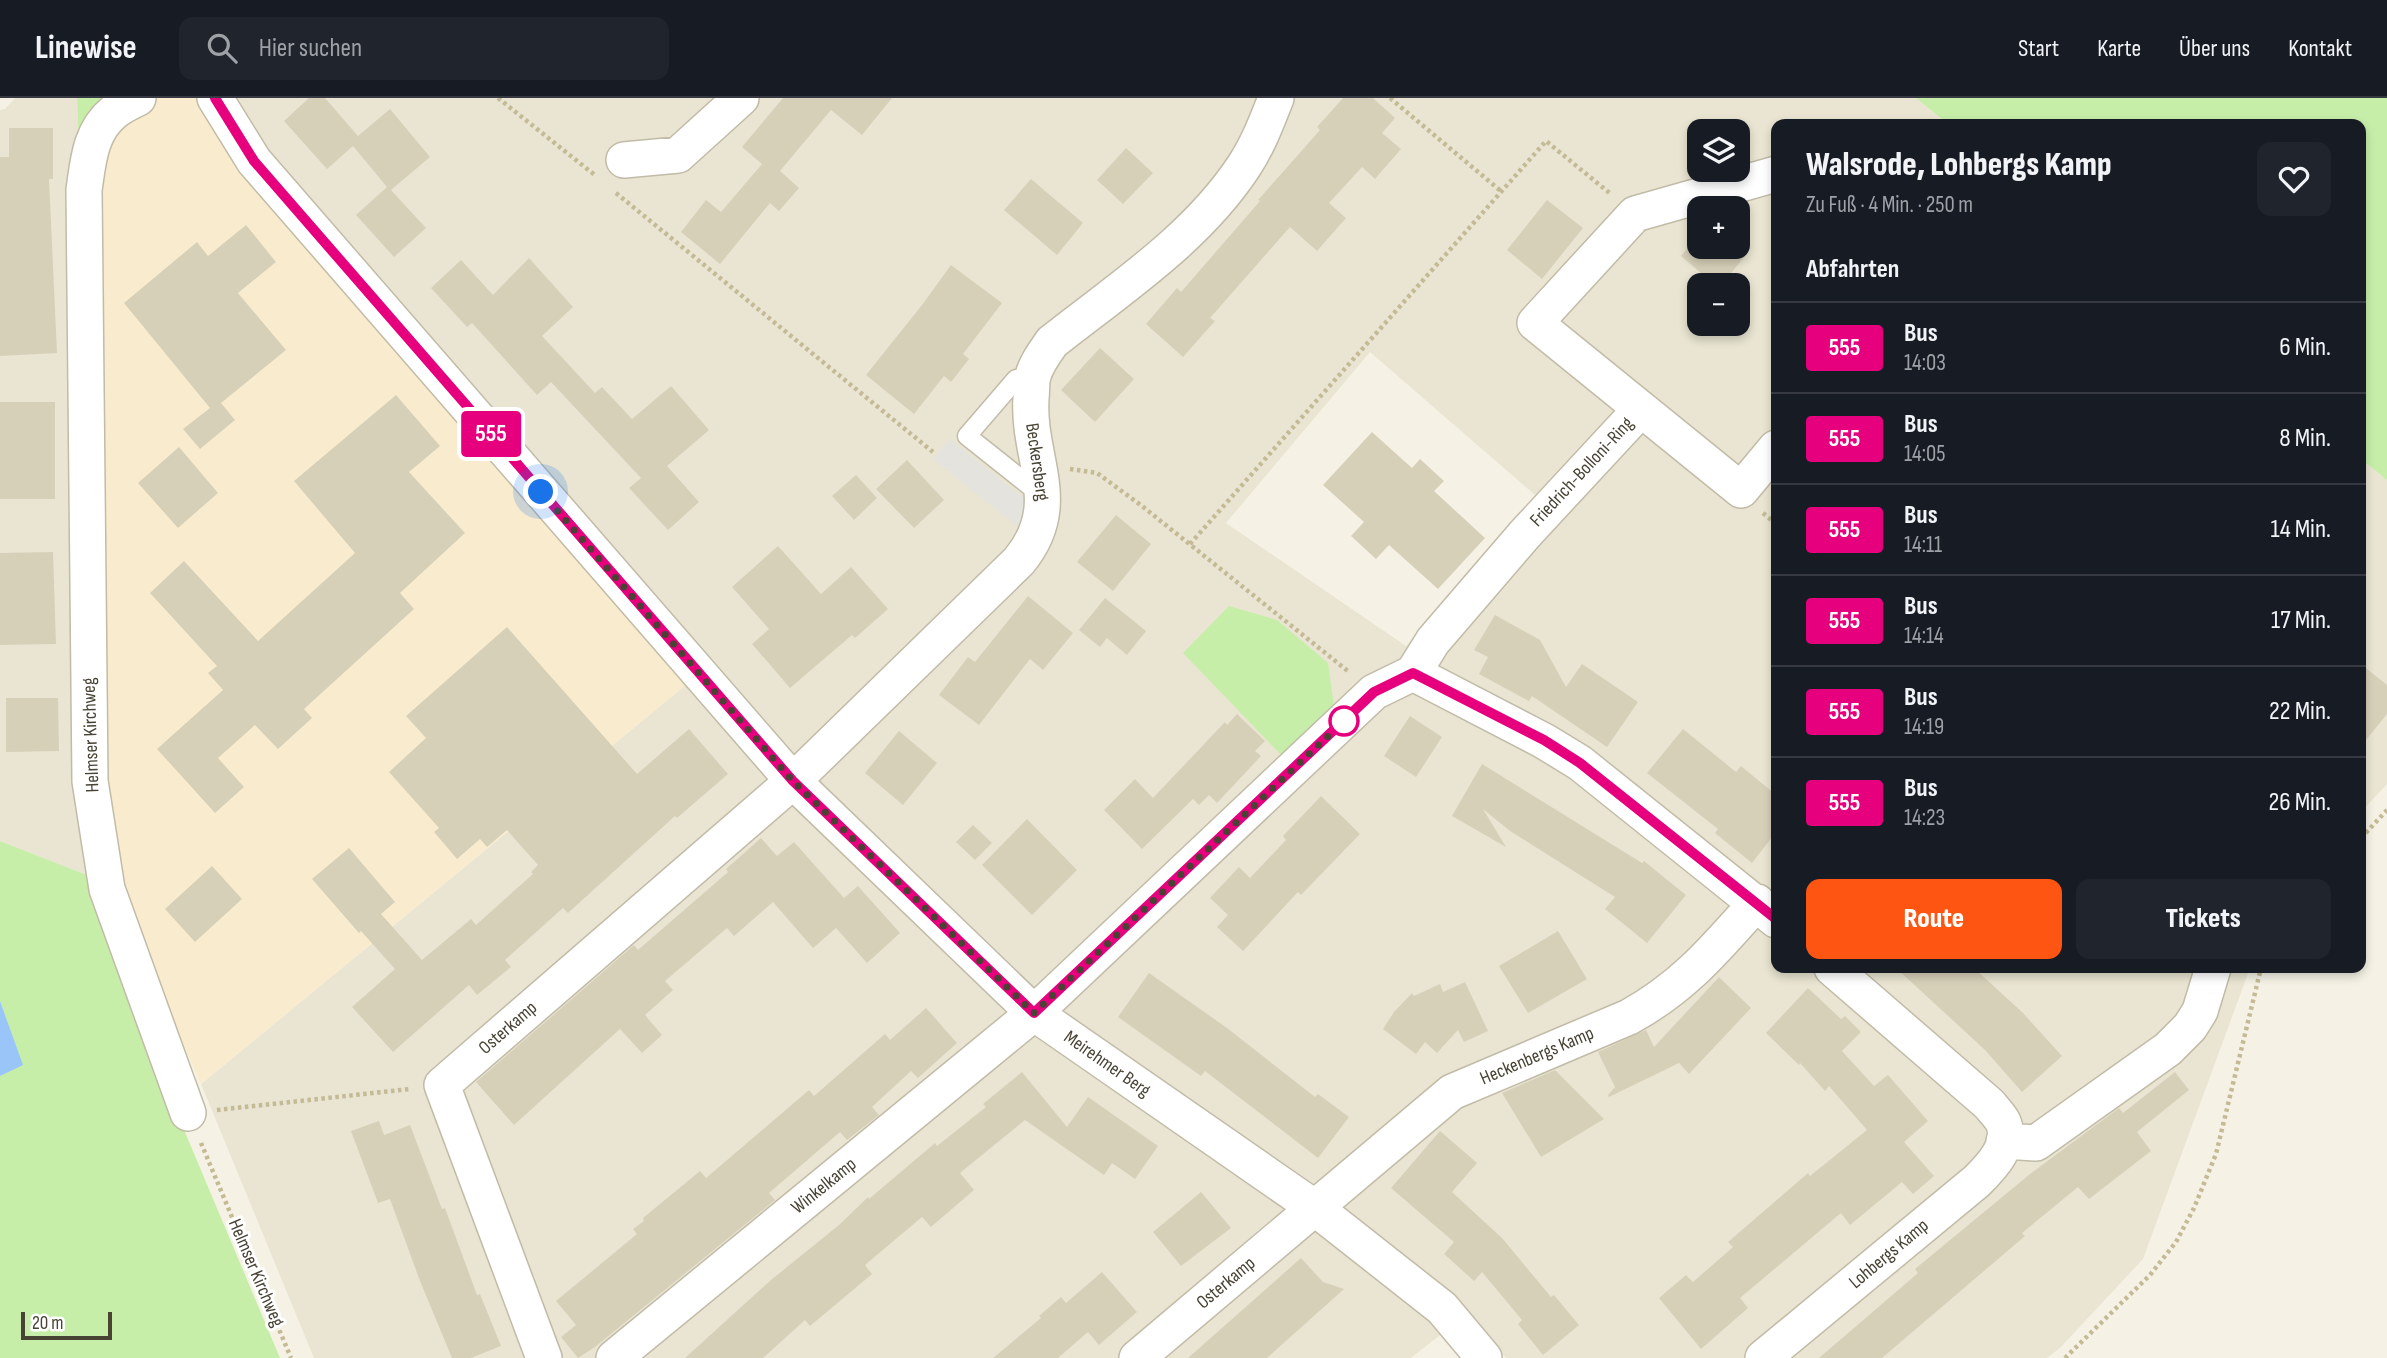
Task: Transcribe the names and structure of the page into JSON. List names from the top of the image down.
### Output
{
  "streets": {
    "street": [
      "Beckersberg",
      "Friedrich-Bolloni-Ring",
      "Helmser Kirchweg",
      "Osterkamp",
      "Heckenbergs Kamp",
      "Meirehmer Berg",
      "Winkelkamp",
      "Lohbergs Kamp"
    ]
  },
  "crossings": [
    ["Beckersberg", "Osterkamp"],
    ["Beckersberg", "Meirehmer Berg"],
    ["Osterkamp", "Heckenbergs Kamp"],
    ["Osterkamp", "Meirehmer Berg"],
    ["Heckenbergs Kamp", "Meirehmer Berg"],
    ["Meirehmer Berg", "Winkelkamp"]
  ],
  "lines": ["bus line 555"],
  "scale_bar": "20 m",
  "page": {
    "header": "Linewise",
    "search": "Hier suchen",
    "nav": [
      "Start",
      "Karte",
      "Über uns",
      "Kontakt"
    ],
    "on_map": "555",
    "map_buttons": ["+", "−"],
    "heading": [
      ["Walsrode, Lohbergs Kamp", "Zu Fuß · 4 Min. · 250 m"],
      "Abfahrten"
    ],
    "list": [
      {
        "mark": "555",
        "name": "Bus",
        "note": "14:03",
        "value": "6 Min."
      },
      {
        "mark": "555",
        "name": "Bus",
        "note": "14:05",
        "value": "8 Min."
      },
      {
        "mark": "555",
        "name": "Bus",
        "note": "14:11",
        "value": "14 Min."
      },
      {
        "mark": "555",
        "name": "Bus",
        "note": "14:14",
        "value": "17 Min."
      },
      {
        "mark": "555",
        "name": "Bus",
        "note": "14:19",
        "value": "22 Min."
      },
      {
        "mark": "555",
        "name": "Bus",
        "note": "14:23",
        "value": "26 Min."
      }
    ],
    "buttons": ["Route", "Tickets"],
    "scale": "20 m"
  }
}
